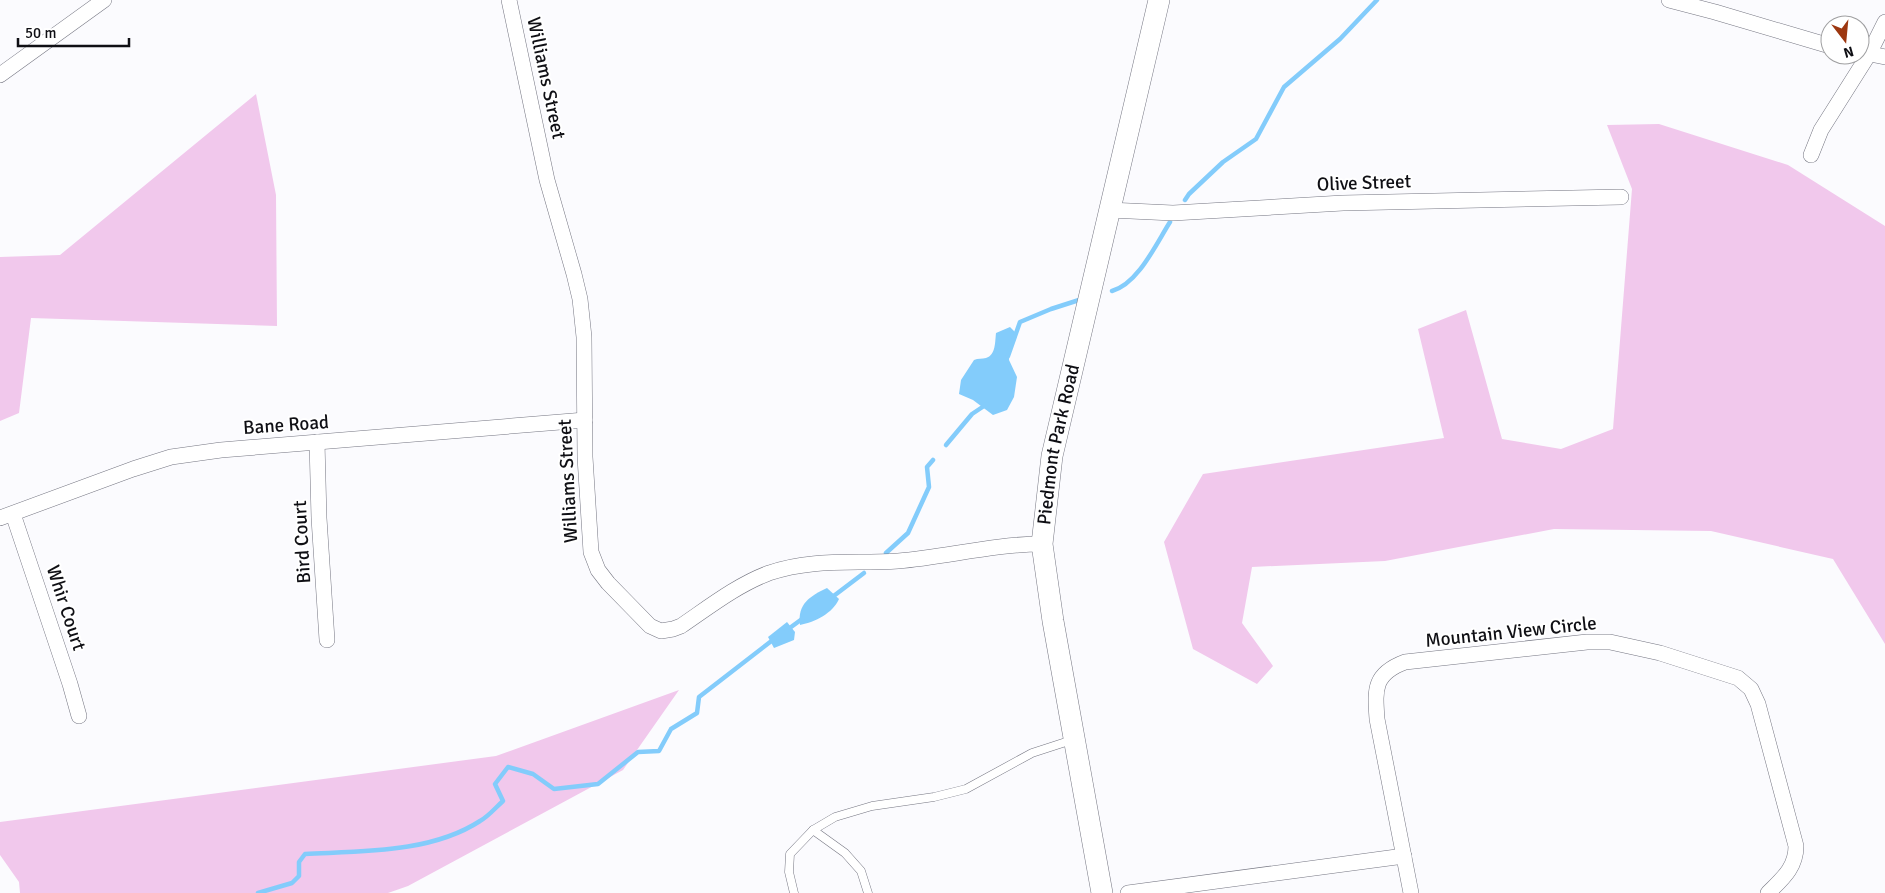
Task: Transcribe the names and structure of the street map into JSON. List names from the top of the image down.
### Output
{
  "streets": {
    "street": [
      "Williams Street",
      "Olive Street",
      "Bane Road",
      "Piedmont Park Road",
      "Bird Court",
      "Whir Court",
      "Mountain View Circle"
    ]
  },
  "crossings": [
    ["Williams Street", "Bane Road"],
    ["Williams Street", "Piedmont Park Road"],
    ["Olive Street", "Piedmont Park Road"],
    ["Bane Road", "Bird Court"],
    ["Bane Road", "Whir Court"]
  ],
  "scale_bar": "50 m",
  "north": "bottom"
}
